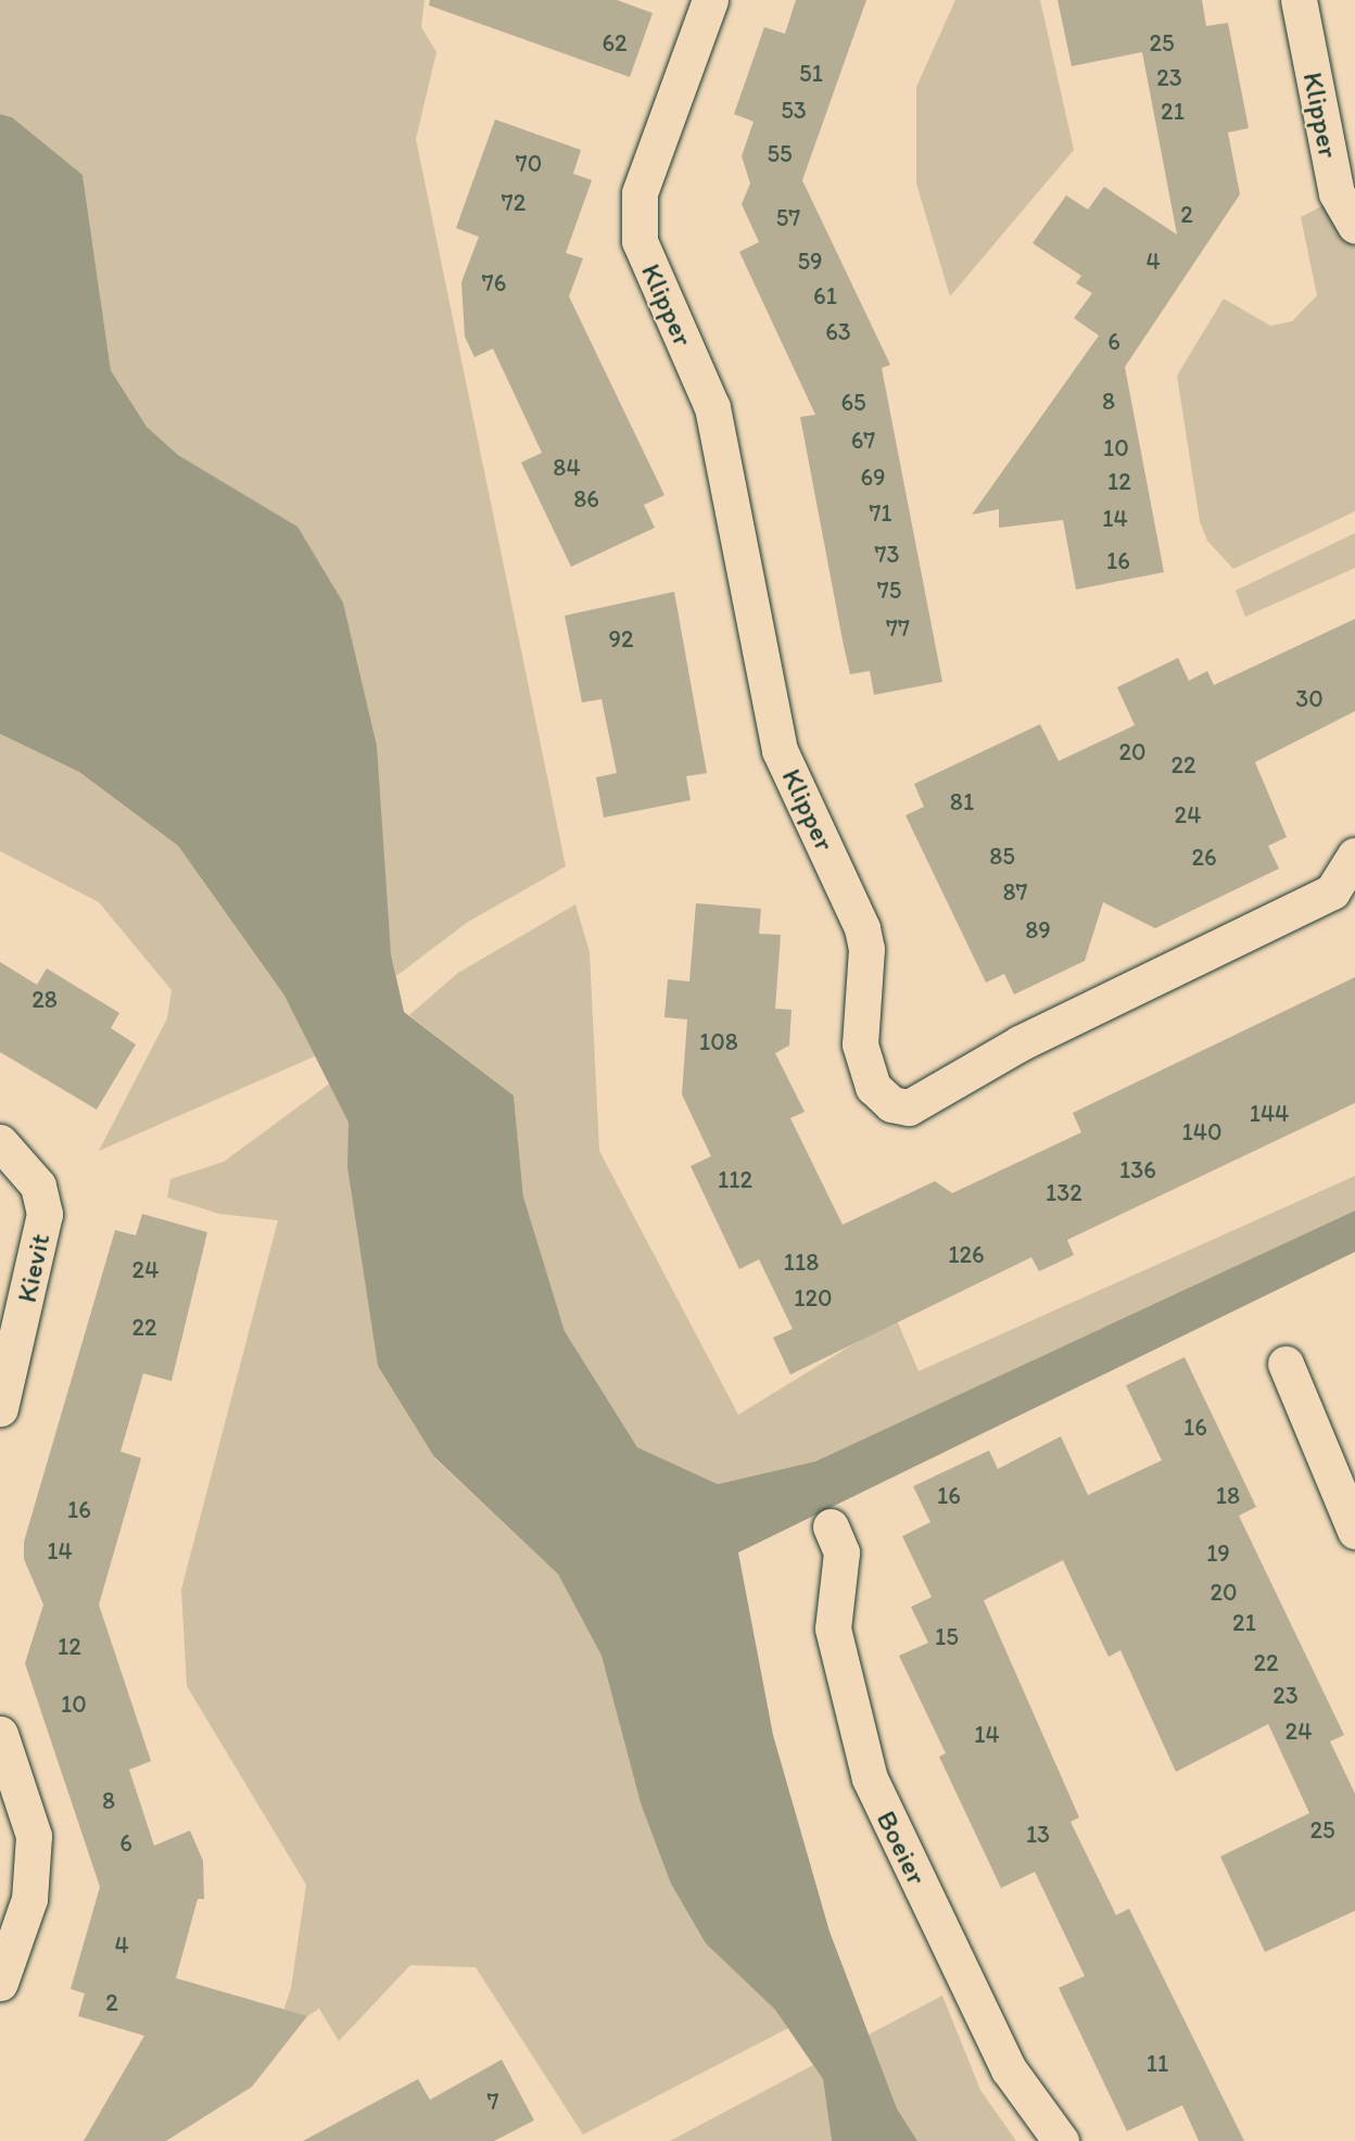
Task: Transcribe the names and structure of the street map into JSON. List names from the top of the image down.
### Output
{
  "streets": {
    "street": ["Klipper", "Kievit", "Boeier"]
  },
  "house_numbers": [
    "62",
    "25",
    "51",
    "23",
    "53",
    "21",
    "55",
    "70",
    "72",
    "2",
    "57",
    "59",
    "4",
    "76",
    "61",
    "63",
    "6",
    "8",
    "65",
    "67",
    "10",
    "84",
    "69",
    "12",
    "86",
    "71",
    "14",
    "73",
    "16",
    "75",
    "77",
    "92",
    "30",
    "20",
    "22",
    "81",
    "24",
    "85",
    "26",
    "87",
    "89",
    "28",
    "108",
    "144",
    "140",
    "136",
    "112",
    "132",
    "126",
    "118",
    "24",
    "120",
    "22",
    "16",
    "16",
    "18",
    "16",
    "14",
    "19",
    "20",
    "21",
    "15",
    "12",
    "22",
    "23",
    "10",
    "24",
    "14",
    "8",
    "25",
    "13",
    "6",
    "4",
    "2",
    "11",
    "7"
  ]
}
